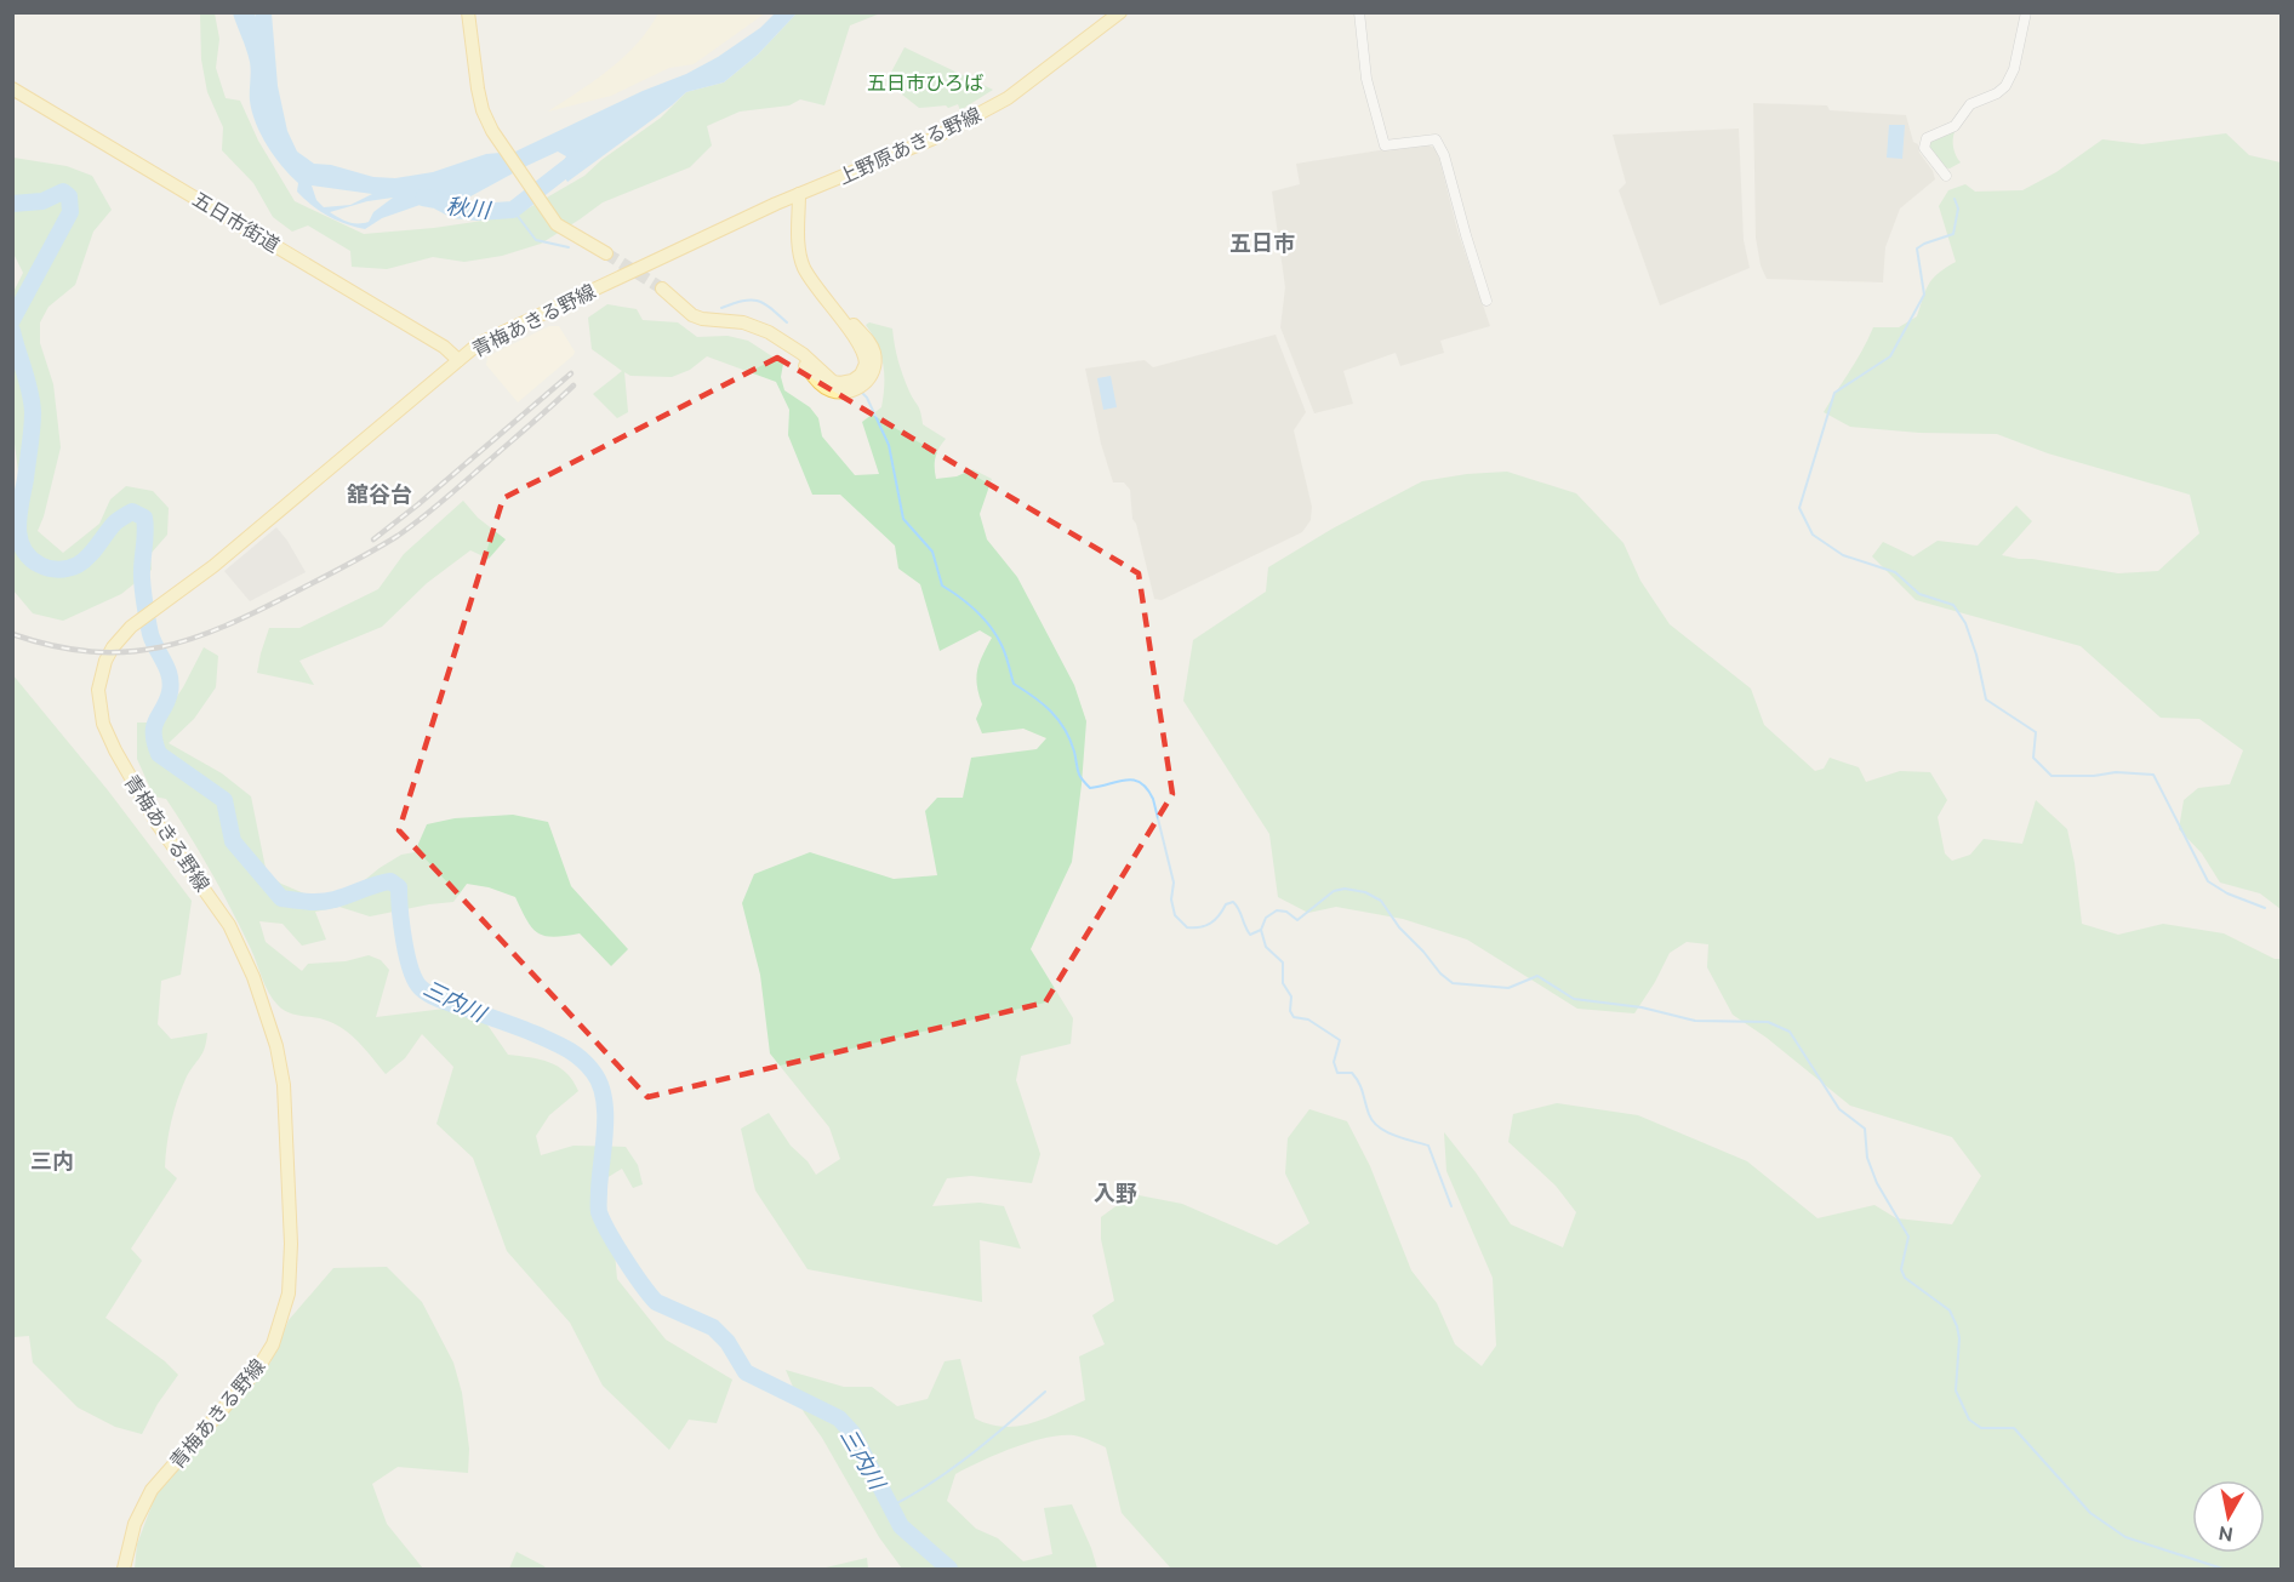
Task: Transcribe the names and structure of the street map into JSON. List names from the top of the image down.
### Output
{
  "streets": {
    "main road": ["上野原あきる野線", "五日市街道", "青梅あきる野線"]
  },
  "crossings": [
    ["上野原あきる野線", "青梅あきる野線"],
    ["五日市街道", "青梅あきる野線"]
  ],
  "districts": [
    "五日市",
    "舘谷台",
    "三内",
    "入野"
  ],
  "water": ["秋川", "三内川"],
  "parks": ["五日市ひろば"],
  "north": "bottom"
}
